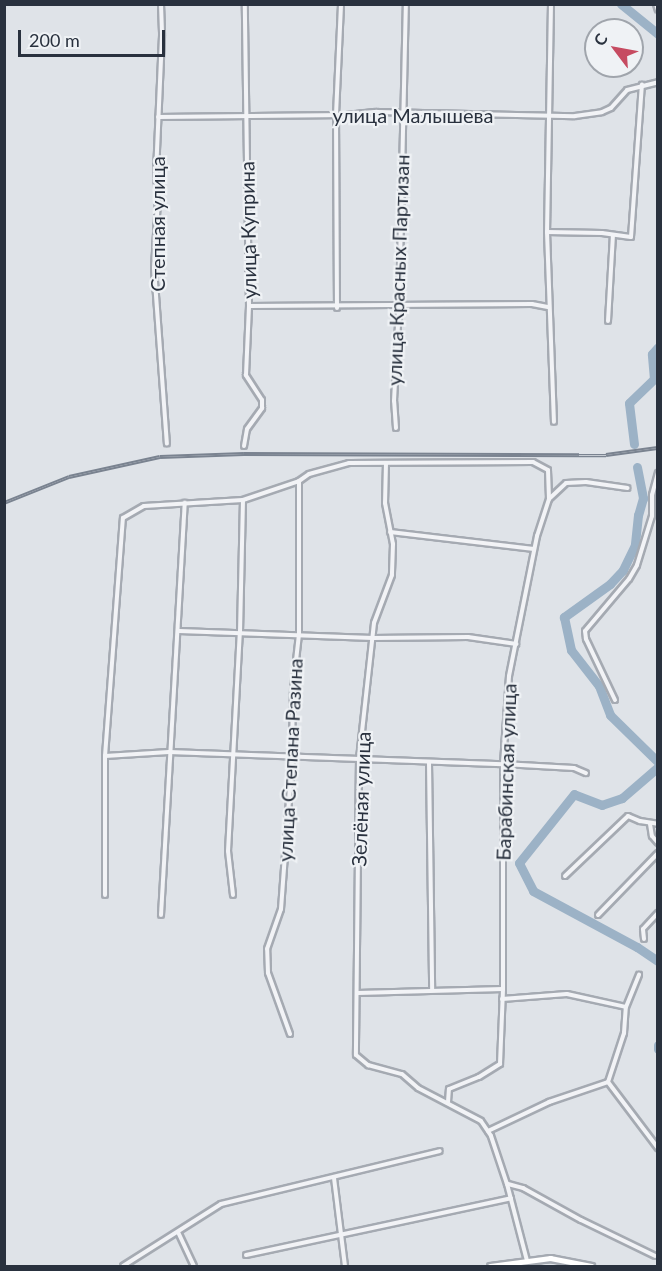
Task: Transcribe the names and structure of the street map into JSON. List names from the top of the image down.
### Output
{
  "streets": {
    "street": [
      "улица Малышева",
      "Степная улица",
      "улица Куприна",
      "улица Красных Партизан",
      "улица Степана Разина",
      "Барабинская улица",
      "Зелёная улица"
    ]
  },
  "crossings": [
    ["улица Малышева", "Степная улица"],
    ["улица Малышева", "улица Куприна"],
    ["улица Малышева", "улица Красных Партизан"],
    ["Барабинская улица", "Зелёная улица"]
  ],
  "scale_bar": "200 m",
  "north": "top left"
}
